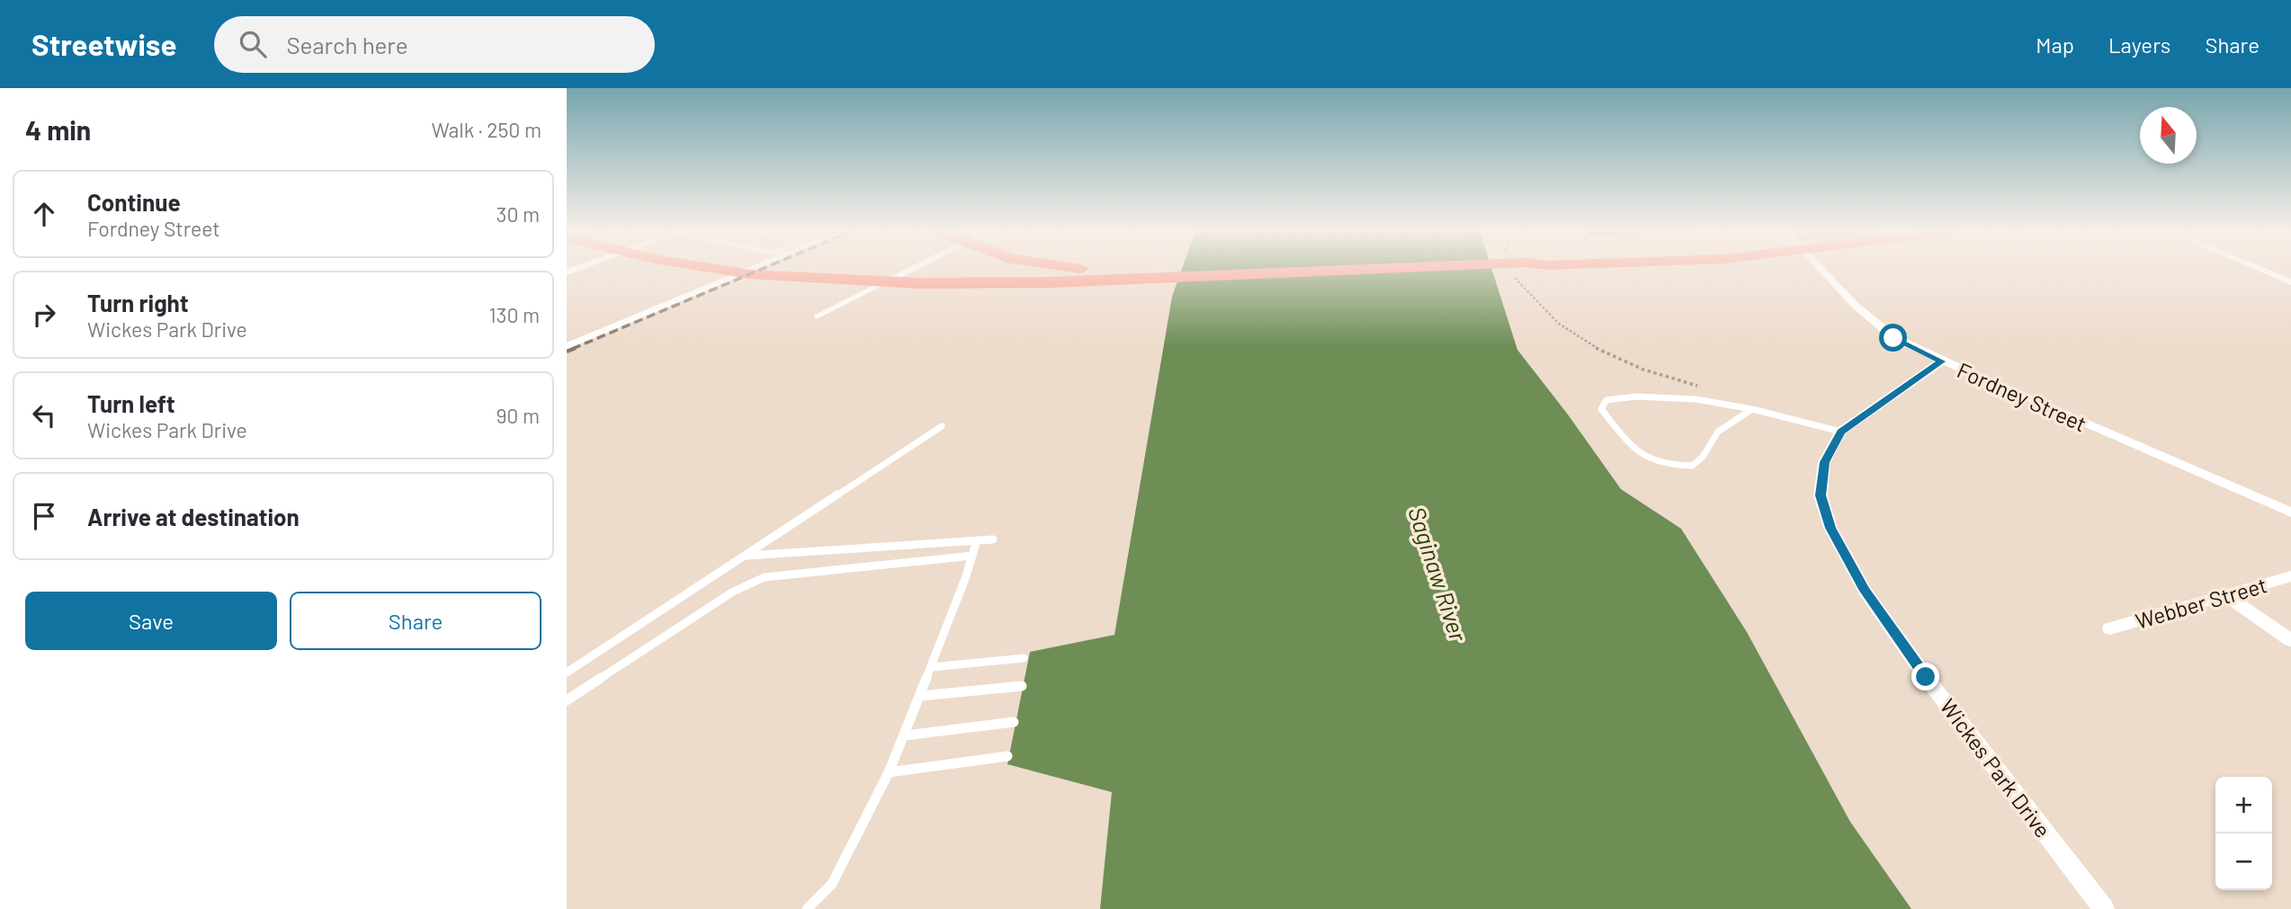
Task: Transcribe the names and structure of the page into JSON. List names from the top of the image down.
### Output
{
  "streets": {
    "street": ["Fordney Street", "Webber Street", "Wickes Park Drive"]
  },
  "crossings": [
    ["Fordney Street", "Wickes Park Drive"]
  ],
  "water": ["Saginaw River"],
  "north": "top",
  "page": {
    "header": "Streetwise",
    "search": "Search here",
    "nav": ["Map", "Layers", "Share"],
    "heading": ["4 min", "Walk · 250 m"],
    "list": [
      ["Continue", "Fordney Street", "30 m"],
      ["Turn right", "Wickes Park Drive", "130 m"],
      ["Turn left", "Wickes Park Drive", "90 m"],
      "Arrive at destination"
    ],
    "buttons": ["Save", "Share"],
    "map_buttons": ["+", "−"]
  }
}
